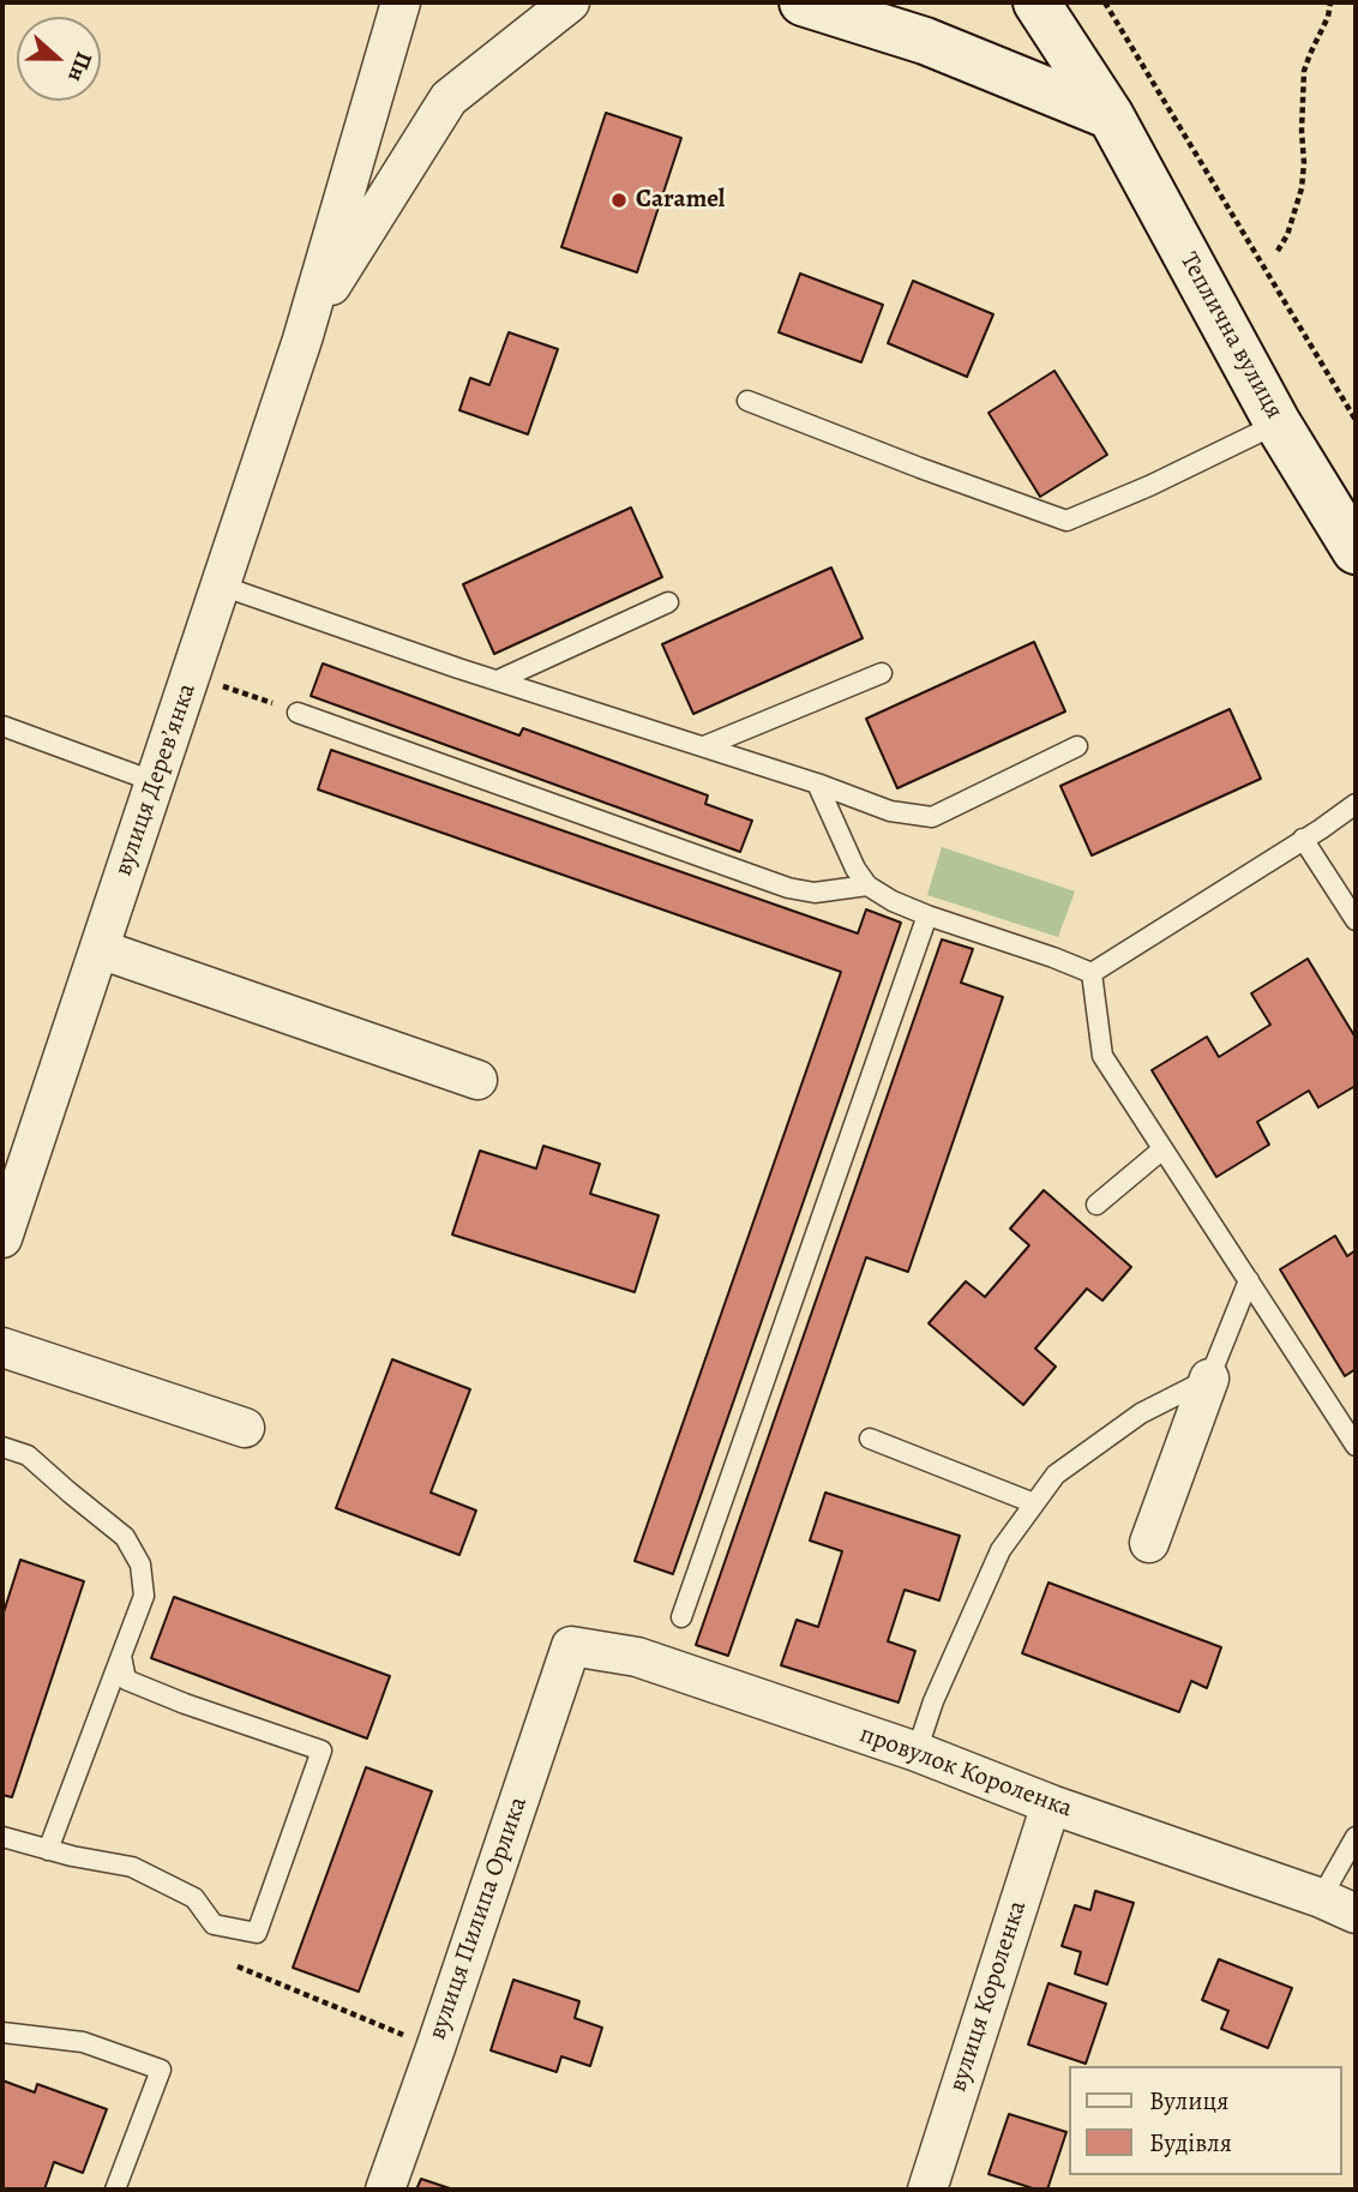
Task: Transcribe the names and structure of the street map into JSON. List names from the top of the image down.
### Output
{
  "streets": {
    "main road": ["Теплична вулиця"],
    "street": [
      "вулиця Деревʼянка",
      "провулок Короленка",
      "вулиця Пилипа Орлика",
      "вулиця Короленка"
    ]
  },
  "crossings": [
    ["провулок Короленка", "вулиця Пилипа Орлика"],
    ["провулок Короленка", "вулиця Короленка"]
  ],
  "places": ["Caramel"],
  "legend": ["Вулиця", "Будівля"],
  "north": "right"
}
